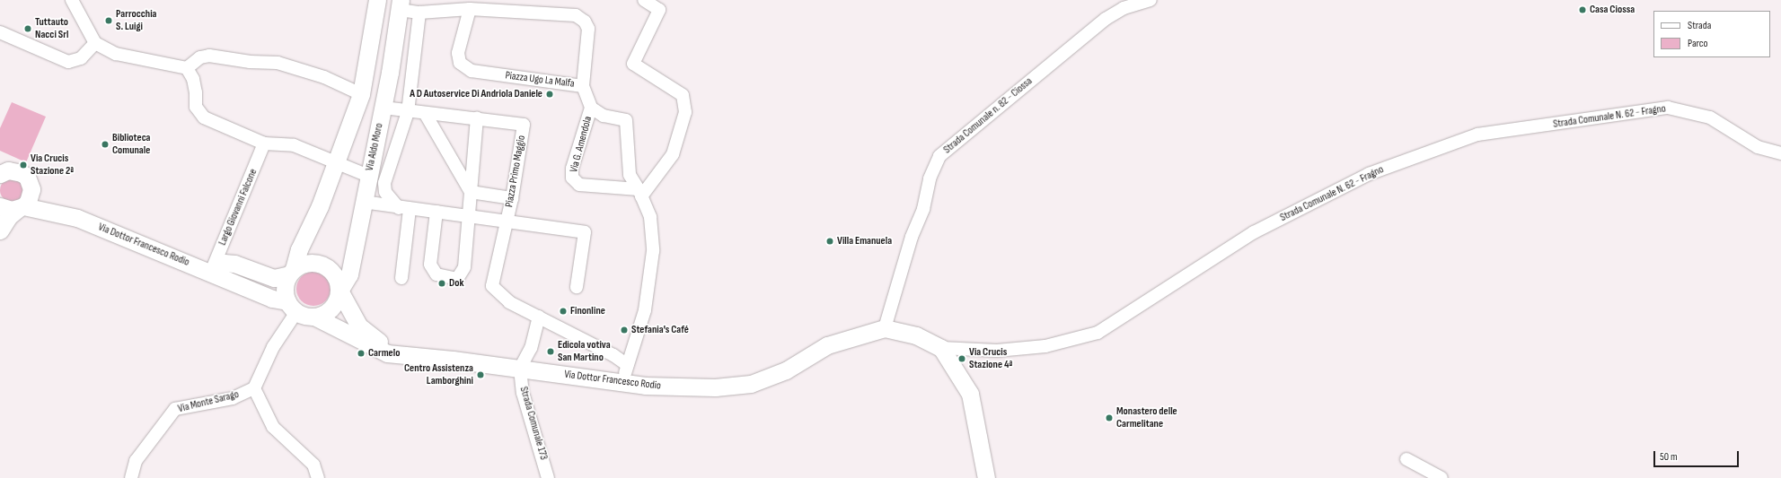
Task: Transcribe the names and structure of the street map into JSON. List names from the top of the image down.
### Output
{
  "streets": {
    "main road": ["Via Aldo Moro", "Via Dottor Francesco Rodio"],
    "street": [
      "Piazza Ugo La Malfa",
      "Strada Comunale n. 82 - Ciossa",
      "Strada Comunale N. 62 - Fragno",
      "Via G. Amendola",
      "Piazza Primo Maggio",
      "Largo Giovanni Falcone",
      "Via Monte Sarago",
      "Strada Comunale 173"
    ]
  },
  "crossings": [
    ["Piazza Ugo La Malfa", "Via Aldo Moro"],
    ["Strada Comunale n. 82 - Ciossa", "Via Dottor Francesco Rodio"],
    ["Strada Comunale N. 62 - Fragno", "Via Dottor Francesco Rodio"],
    ["Via G. Amendola", "Piazza Primo Maggio"],
    ["Via G. Amendola", "Via Dottor Francesco Rodio"],
    ["Via Aldo Moro", "Piazza Primo Maggio"],
    ["Via Aldo Moro", "Via Dottor Francesco Rodio"],
    ["Largo Giovanni Falcone", "Via Dottor Francesco Rodio"],
    ["Via Dottor Francesco Rodio", "Strada Comunale 173"]
  ],
  "places": [
    "Casa Ciossa",
    "Parrocchia S. Luigi",
    "Tuttauto Nacci Srl",
    "A D Autoservice Di Andriola Daniele",
    "Biblioteca Comunale",
    "Via Crucis Stazione 2ª",
    "Villa Emanuela",
    "Dok",
    "Finonline",
    "Stefania's Café",
    "Edicola votiva San Martino",
    "Carmelo",
    "Via Crucis Stazione 4ª",
    "Centro Assistenza Lamborghini",
    "Monastero delle Carmelitane"
  ],
  "legend": ["Strada", "Parco"],
  "scale_bar": "50 m"
}
